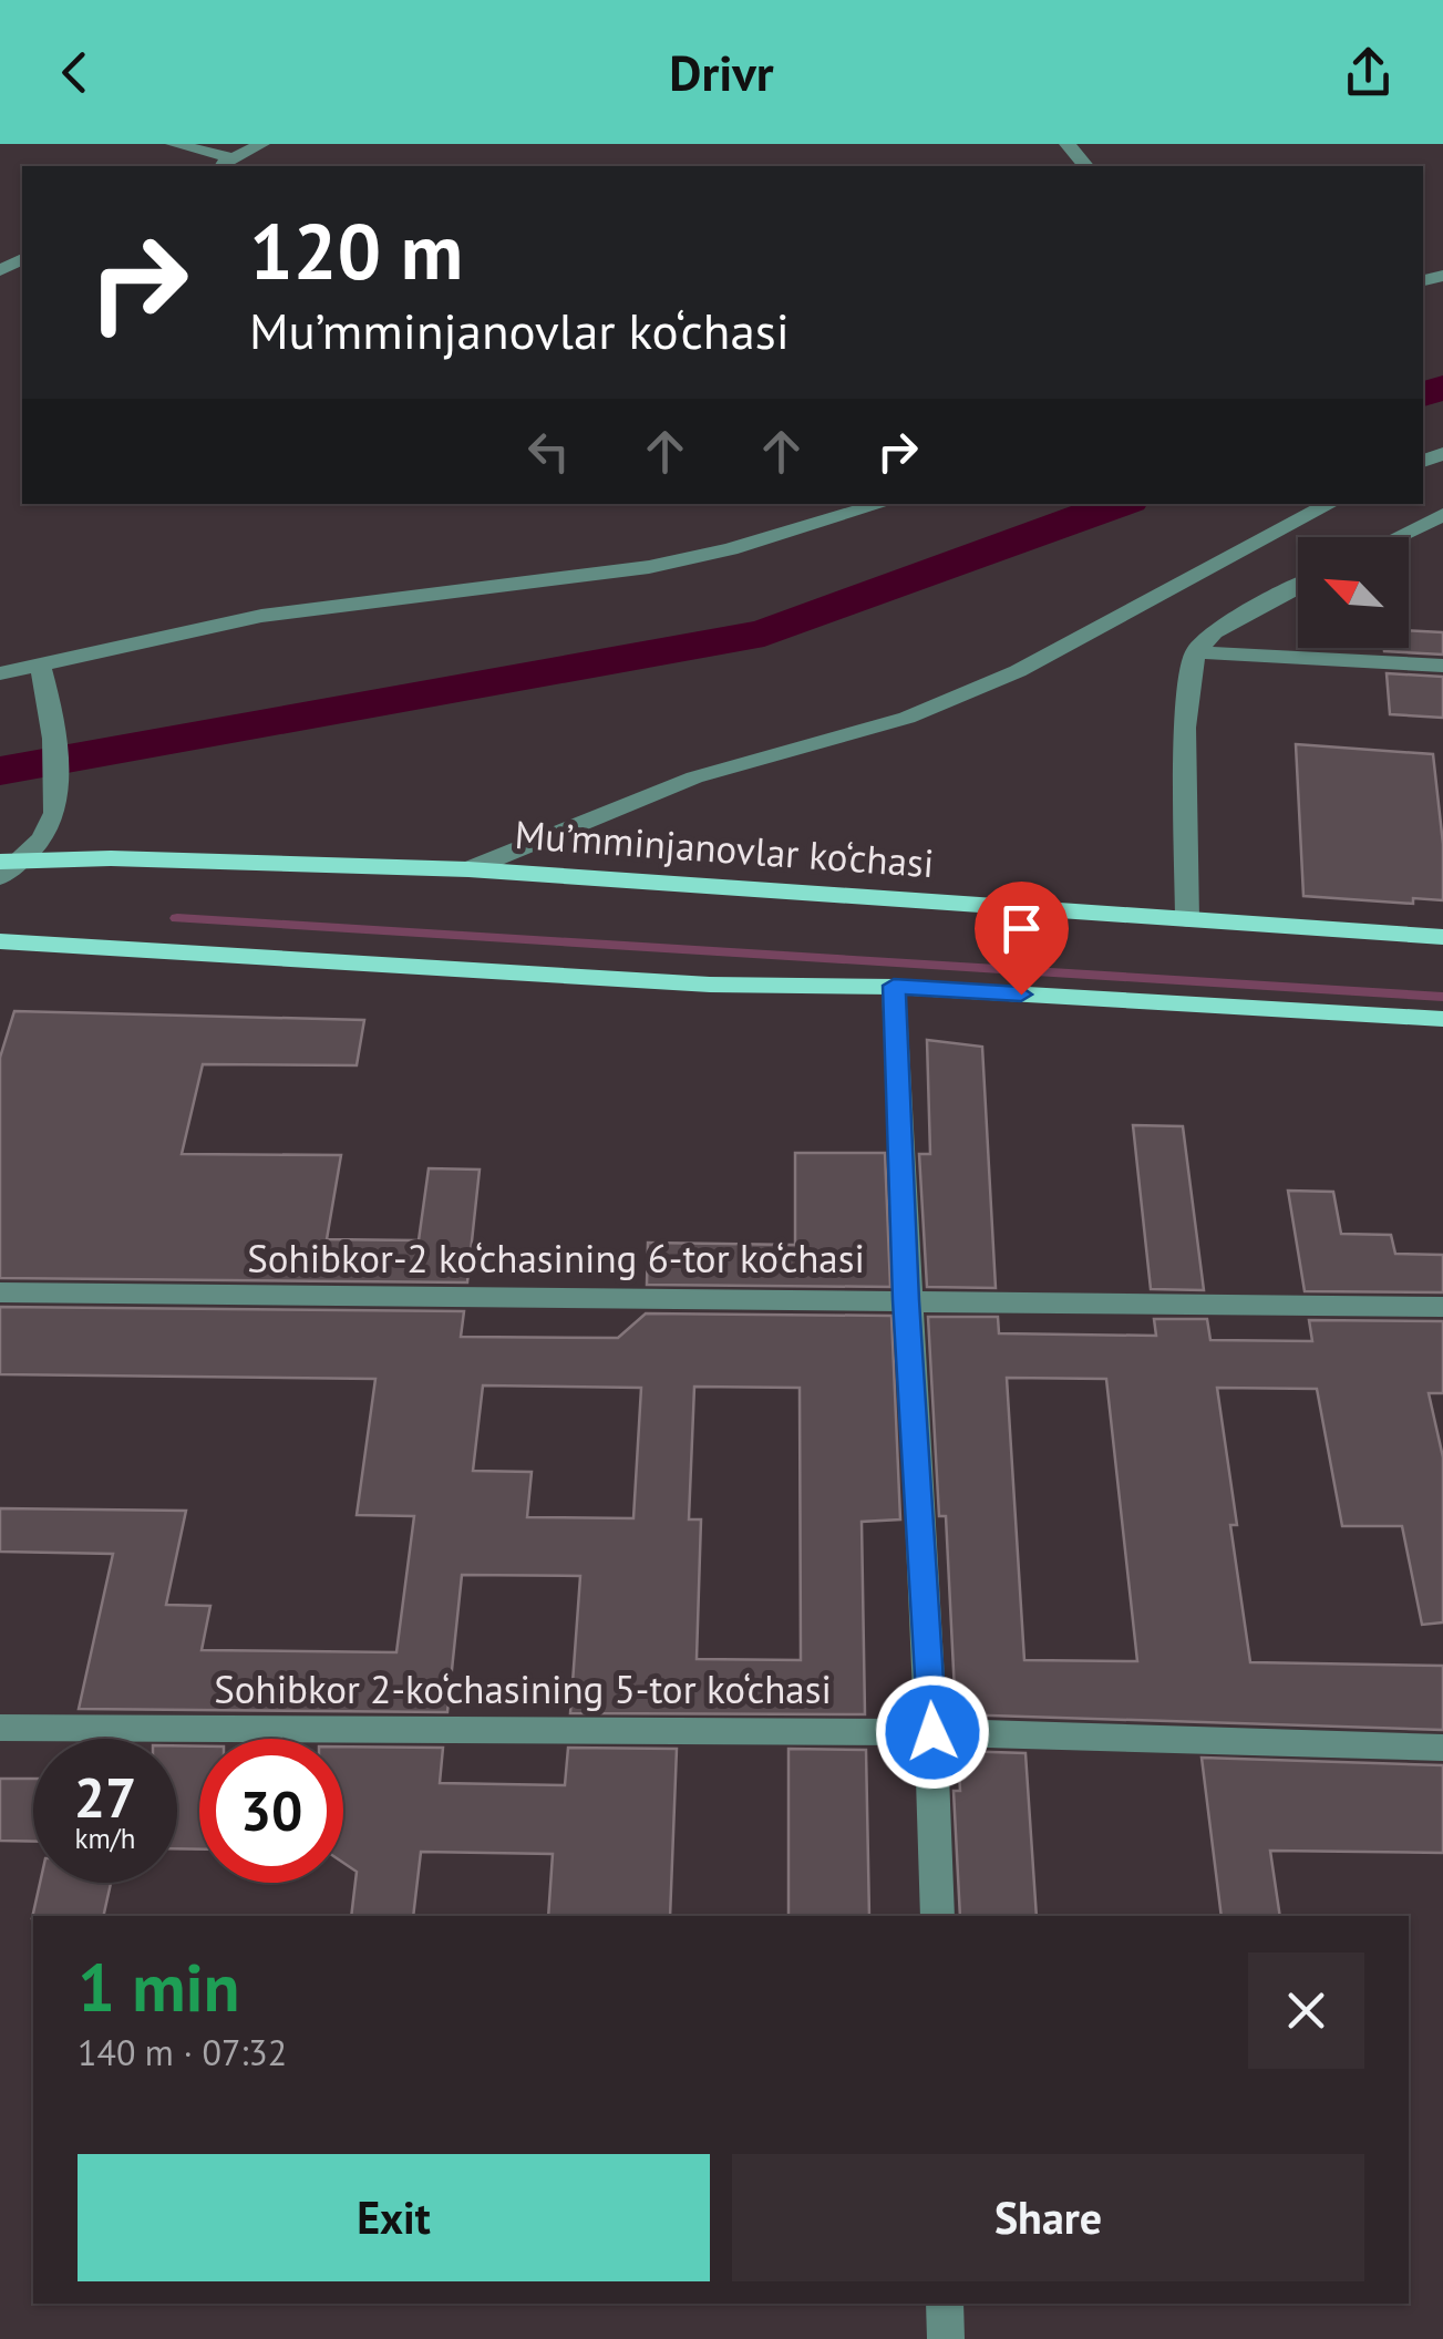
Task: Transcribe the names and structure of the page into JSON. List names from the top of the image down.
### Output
{
  "streets": {
    "main road": ["Mu’mminjanovlar ko‘chasi"],
    "street": ["Sohibkor-2 ko‘chasining 6-tor ko‘chasi", "Sohibkor 2-ko‘chasining 5-tor ko‘chasi"]
  },
  "north": "top left",
  "page": {
    "header": "Drivr",
    "turn": ["120 m", "Mu’mminjanovlar ko‘chasi"],
    "speed": "27 km/h",
    "limit": "30",
    "heading": ["1 min", "140 m · 07:32"],
    "buttons": ["Exit", "Share"]
  }
}
